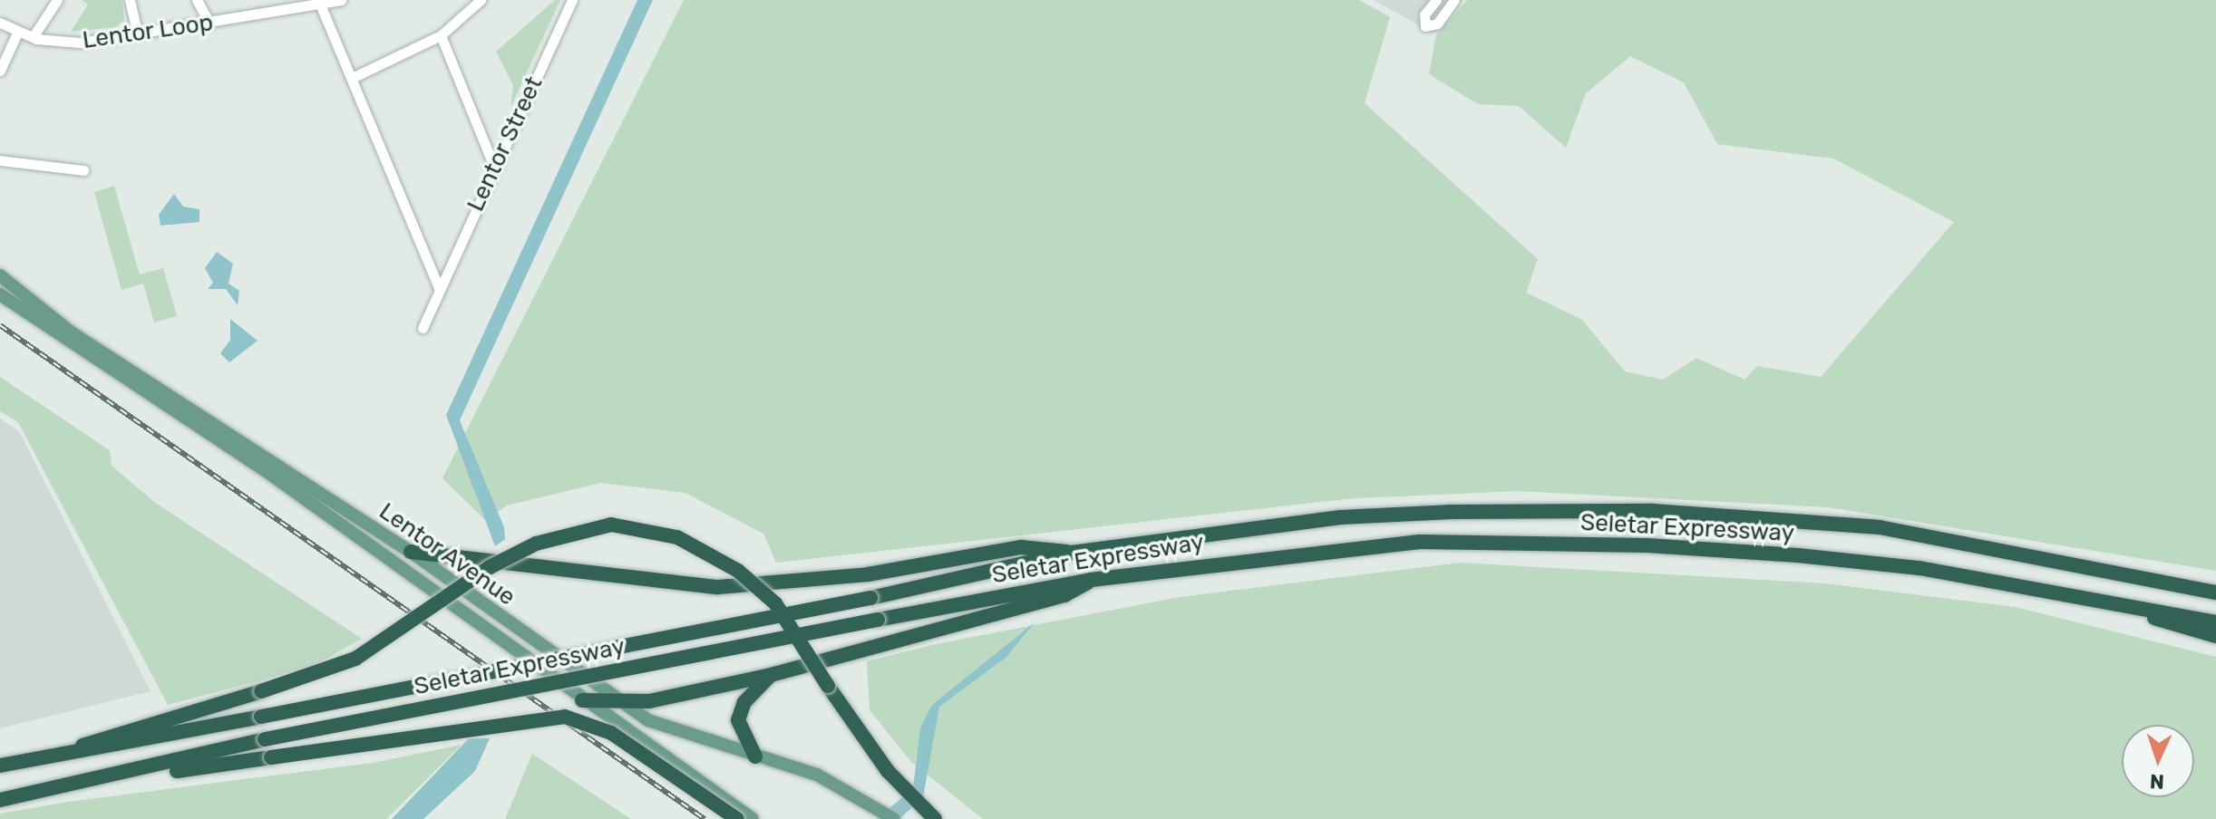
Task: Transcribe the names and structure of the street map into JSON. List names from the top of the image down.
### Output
{
  "streets": {
    "highway": ["Seletar Expressway"],
    "main road": ["Lentor Avenue"],
    "street": ["Lentor Loop", "Lentor Street"]
  },
  "north": "bottom"
}
